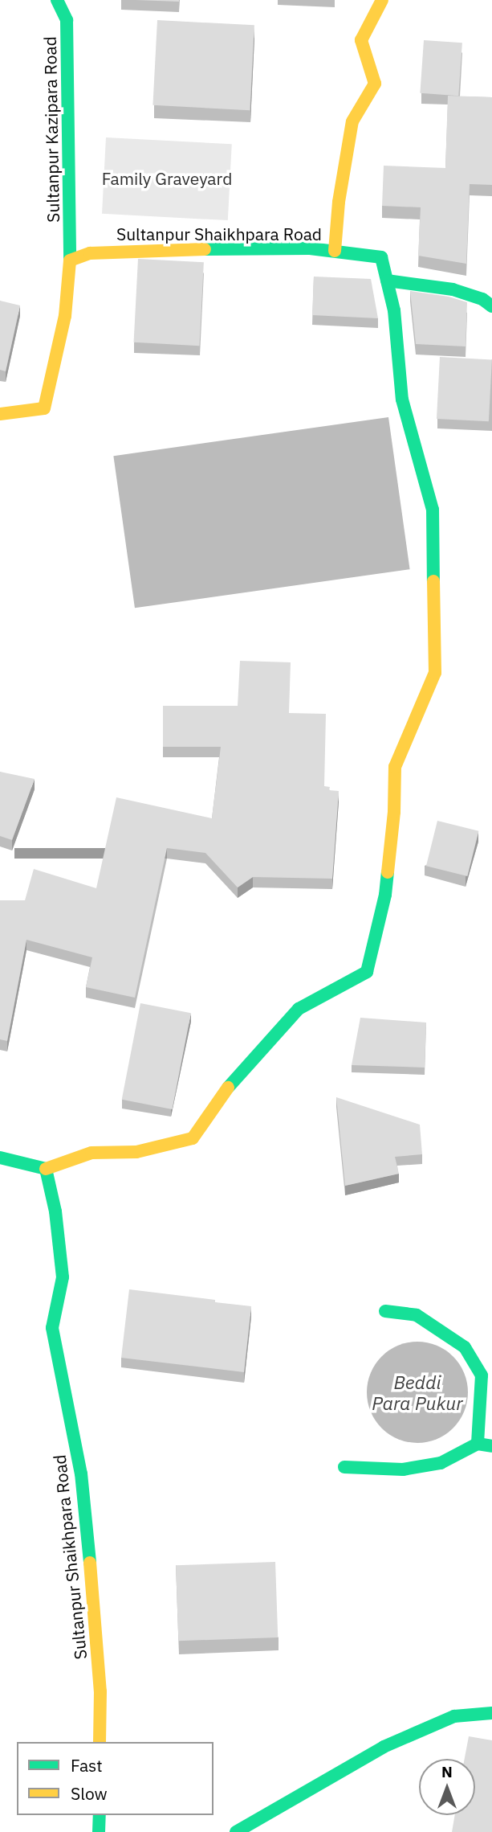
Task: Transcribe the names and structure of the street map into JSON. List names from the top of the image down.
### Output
{
  "streets": {
    "street": ["Sultanpur Kazipara Road", "Sultanpur Shaikhpara Road"]
  },
  "crossings": [
    ["Sultanpur Kazipara Road", "Sultanpur Shaikhpara Road"]
  ],
  "water": ["Beddi Para Pukur"],
  "parks": ["Family Graveyard"],
  "legend": ["Fast", "Slow"],
  "north": "top"
}
